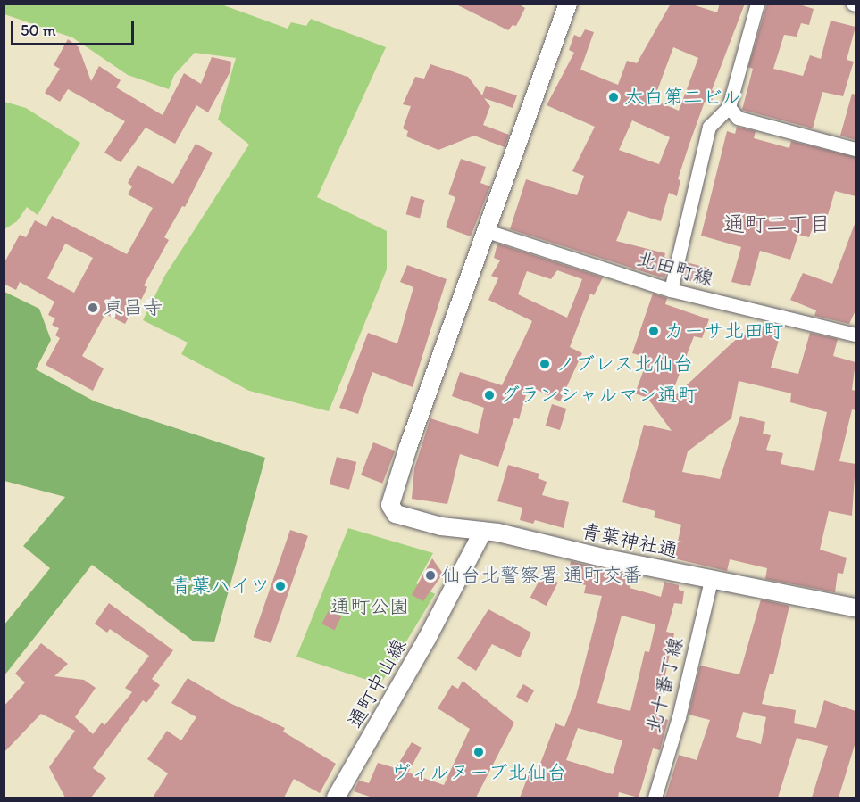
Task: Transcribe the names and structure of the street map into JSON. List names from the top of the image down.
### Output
{
  "streets": {
    "street": [
      "北田町線",
      "青葉神社通",
      "通町中山線",
      "北十番丁線"
    ]
  },
  "crossings": [
    ["北田町線", "青葉神社通"],
    ["青葉神社通", "通町中山線"],
    ["青葉神社通", "北十番丁線"]
  ],
  "districts": ["通町二丁目"],
  "parks": ["通町公園"],
  "places": [
    "太白第二ビル",
    "東昌寺",
    "カーサ北田町",
    "ノブレス北仙台",
    "グランシャルマン通町",
    "仙台北警察署 通町交番",
    "青葉ハイツ",
    "ヴィルヌーブ北仙台"
  ],
  "scale_bar": "50 m"
}
